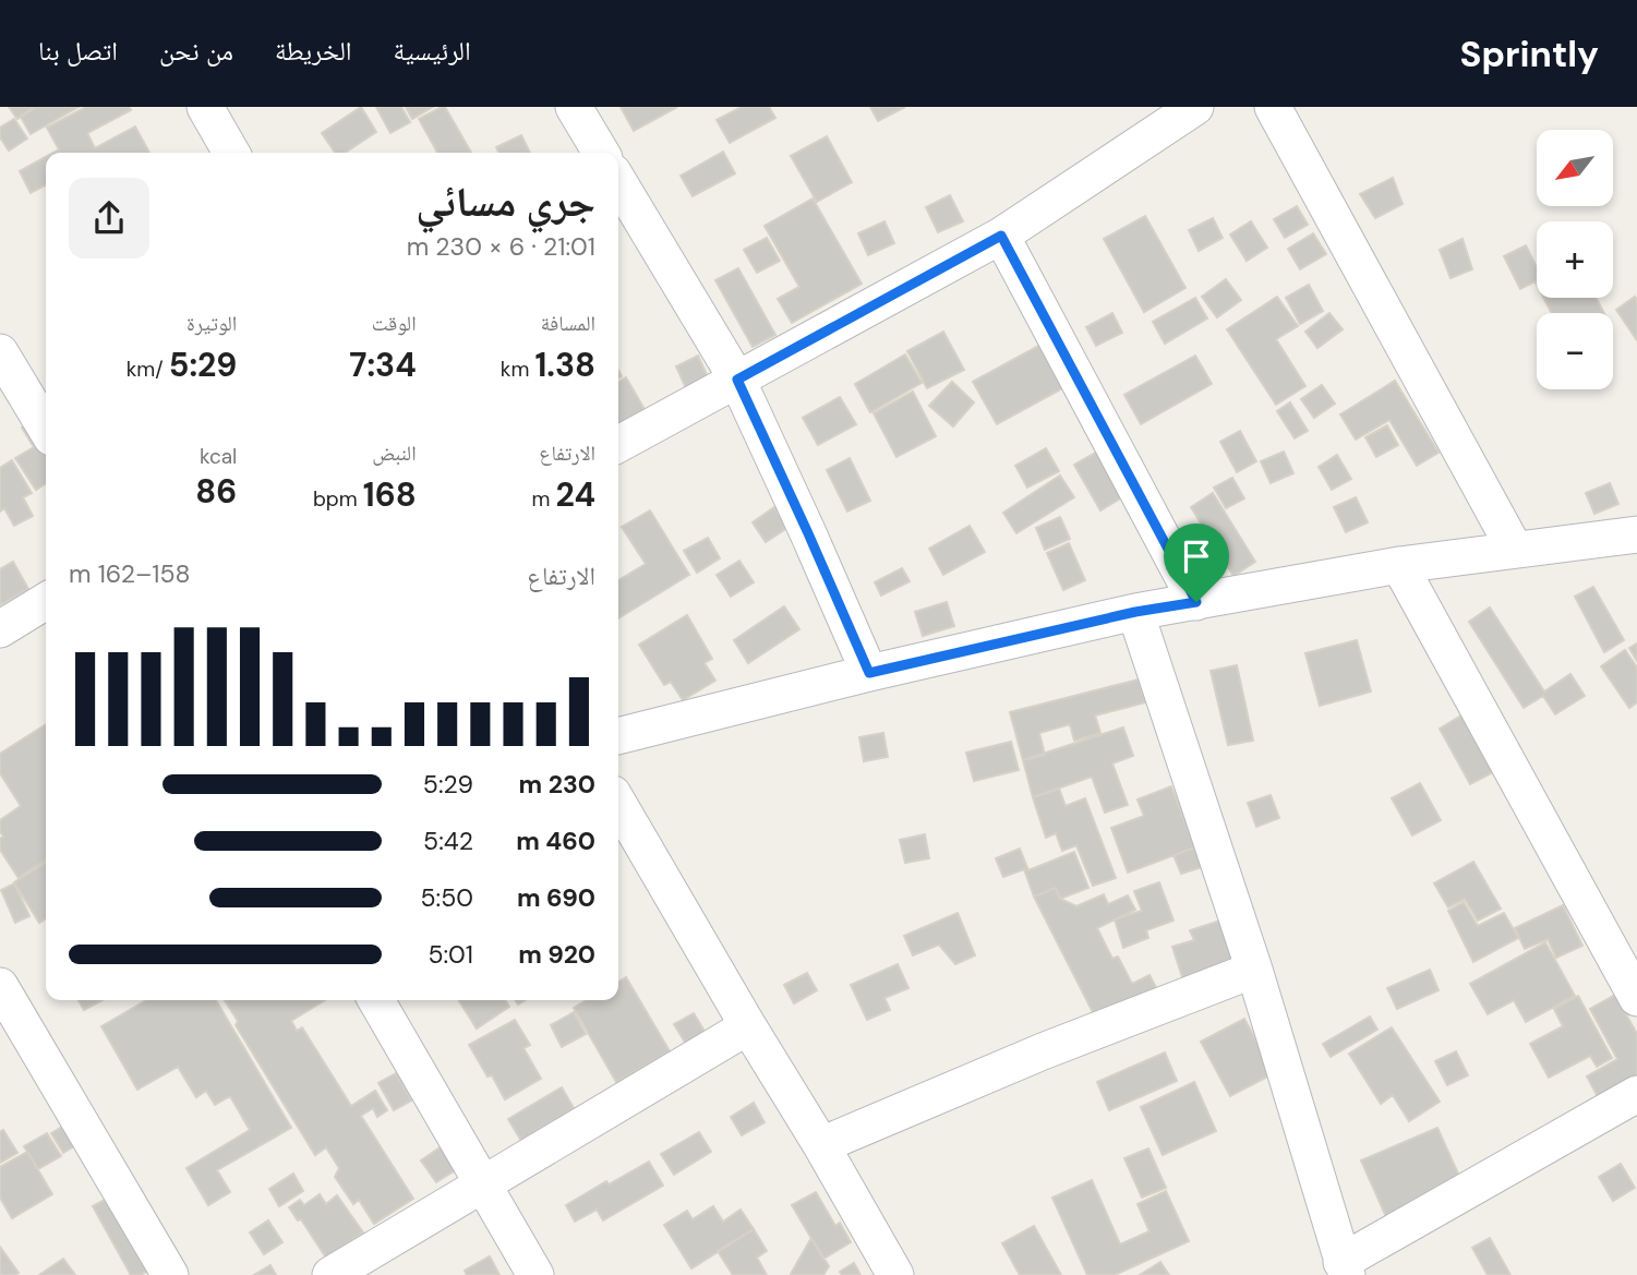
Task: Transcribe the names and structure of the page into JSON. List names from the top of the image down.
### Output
{
  "north": "bottom left",
  "page": {
    "header": "Sprintly",
    "nav": [
      "الرئيسية",
      "الخريطة",
      "من نحن",
      "اتصل بنا"
    ],
    "map_buttons": ["+", "−"],
    "heading": ["جري مسائي", "21:01 · 6 × 230 m"],
    "stats": [
      ["المسافة", "1.38 km"],
      ["الوقت", "7:34"],
      ["الوتيرة", "5:29 /km"],
      ["الارتفاع", "24 m"],
      ["النبض", "168 bpm"],
      ["kcal", "86"]
    ],
    "chart": ["الارتفاع", "158–162 m"],
    "list": [
      {
        "name": "230 m",
        "note": "5:29"
      },
      {
        "name": "460 m",
        "note": "5:42"
      },
      {
        "name": "690 m",
        "note": "5:50"
      },
      {
        "name": "920 m",
        "note": "5:01"
      }
    ]
  }
}
